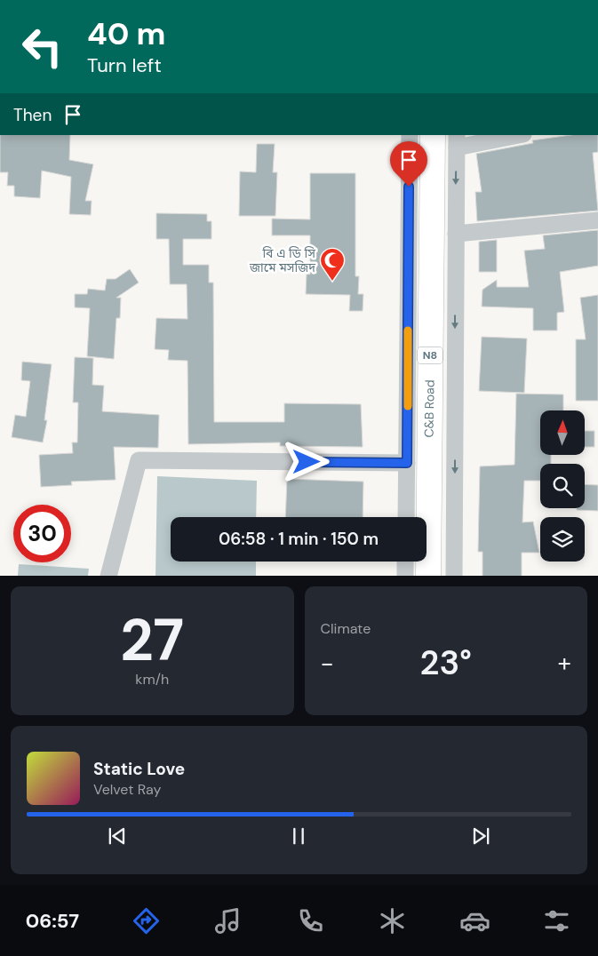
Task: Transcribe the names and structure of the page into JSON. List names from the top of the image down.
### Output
{
  "streets": {
    "highway": ["N8", "C&B Road"]
  },
  "places": {
    "mosque": ["বি এ ডি সি জামে মসজিদ"]
  },
  "north": "top",
  "page": {
    "turn": ["40 m", "Turn left"],
    "then": "Then",
    "limit": "30",
    "trip": "06:58 · 1 min · 150 m",
    "tile": [
      ["27", "km/h"],
      "Climate"
    ],
    "heat": ["−", "23°", "+"],
    "song": ["Static Love", "Velvet Ray"],
    "tabs": "06:57"
  }
}
